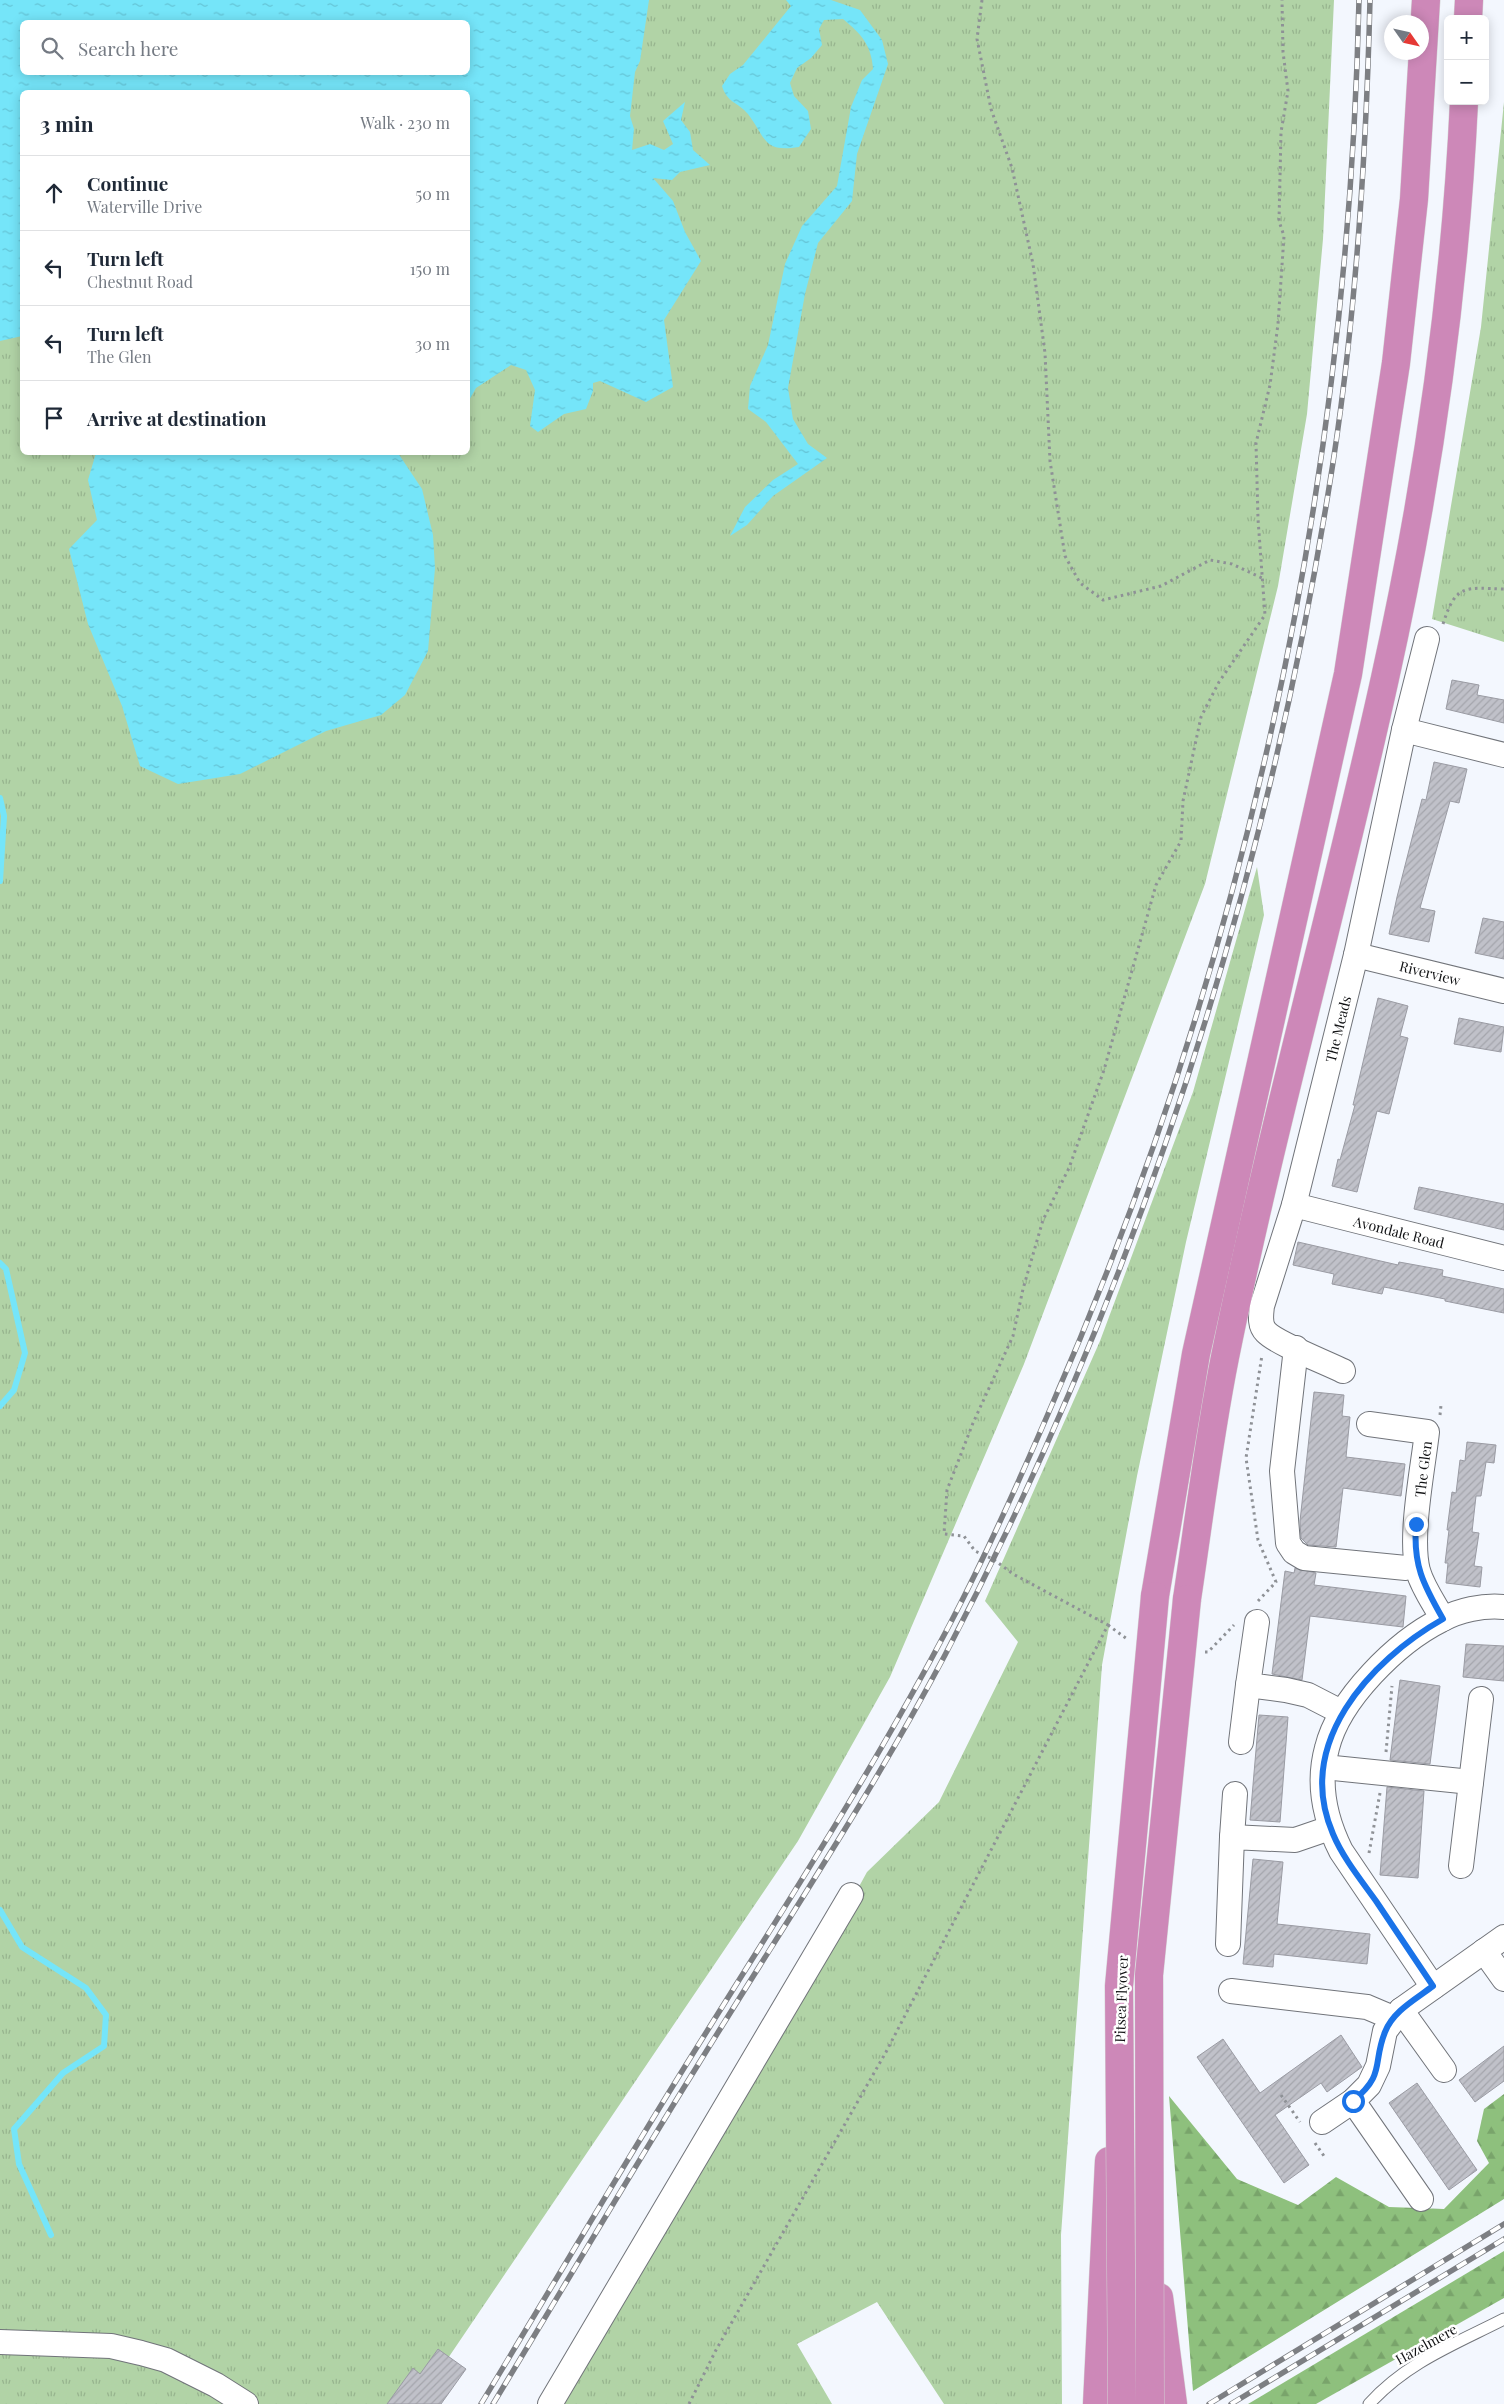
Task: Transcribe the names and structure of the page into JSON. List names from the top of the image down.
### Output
{
  "streets": {
    "highway": ["Pitsea Flyover"],
    "street": [
      "Riverview",
      "The Meads",
      "Avondale Road",
      "The Glen"
    ],
    "lane": ["Hazelmere"]
  },
  "crossings": [
    ["Riverview", "The Meads"],
    ["The Meads", "Avondale Road"]
  ],
  "north": "bottom right",
  "page": {
    "map_buttons": ["+", "−"],
    "search": "Search here",
    "heading": ["3 min", "Walk · 230 m"],
    "list": [
      ["Continue", "Waterville Drive", "50 m"],
      ["Turn left", "Chestnut Road", "150 m"],
      ["Turn left", "The Glen", "30 m"],
      "Arrive at destination"
    ]
  }
}
